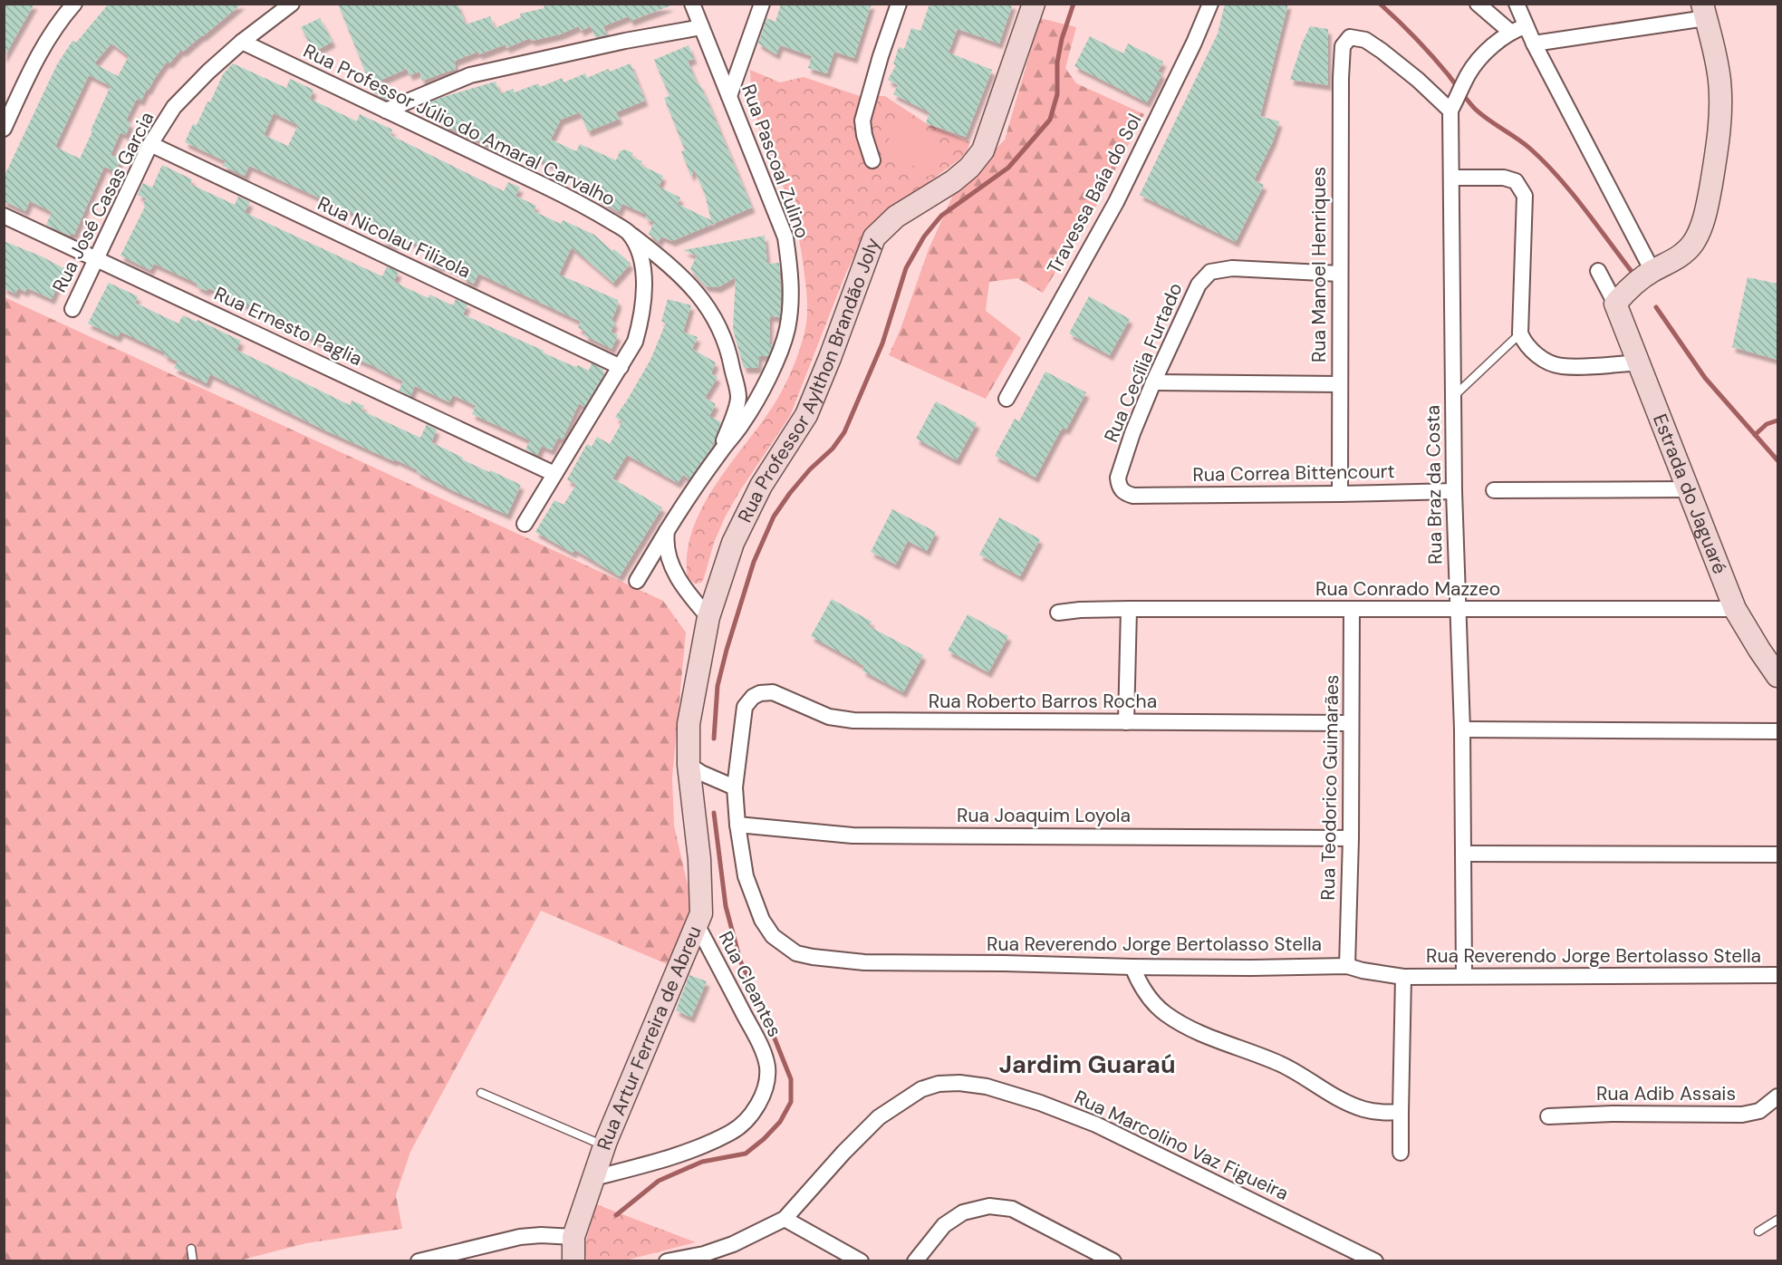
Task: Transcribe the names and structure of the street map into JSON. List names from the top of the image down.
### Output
{
  "streets": {
    "street": [
      "Rua Professor Júlio do Amaral Carvalho",
      "Rua Pascoal Zulino",
      "Travessa Baía do Sol",
      "Rua José Casas Garcia",
      "Rua Nicolau Filizola",
      "Rua Manoel Henriques",
      "Rua Ernesto Paglia",
      "Rua Cecília Furtado",
      "Rua Professor Aylthon Brandão Joly",
      "Rua Correa Bittencourt",
      "Rua Braz da Costa",
      "Estrada do Jaguaré",
      "Rua Conrado Mazzeo",
      "Rua Roberto Barros Rocha",
      "Rua Teodorico Guimarães",
      "Rua Joaquim Loyola",
      "Rua Reverendo Jorge Bertolasso Stella",
      "Rua Cleantes",
      "Rua Artur Ferreira de Abreu",
      "Rua Adib Assais",
      "Rua Marcolino Vaz Figueira"
    ]
  },
  "crossings": [
    ["Rua Professor Júlio do Amaral Carvalho", "Rua Pascoal Zulino"],
    ["Rua Professor Júlio do Amaral Carvalho", "Rua José Casas Garcia"],
    ["Rua José Casas Garcia", "Rua Nicolau Filizola"],
    ["Rua José Casas Garcia", "Rua Ernesto Paglia"],
    ["Rua Manoel Henriques", "Rua Cecília Furtado"],
    ["Rua Manoel Henriques", "Rua Correa Bittencourt"],
    ["Rua Manoel Henriques", "Rua Braz da Costa"],
    ["Rua Cecília Furtado", "Rua Correa Bittencourt"],
    ["Rua Professor Aylthon Brandão Joly", "Rua Artur Ferreira de Abreu"],
    ["Rua Correa Bittencourt", "Rua Braz da Costa"],
    ["Rua Braz da Costa", "Rua Conrado Mazzeo"],
    ["Rua Braz da Costa", "Rua Reverendo Jorge Bertolasso Stella"],
    ["Estrada do Jaguaré", "Rua Conrado Mazzeo"],
    ["Rua Conrado Mazzeo", "Rua Teodorico Guimarães"],
    ["Rua Roberto Barros Rocha", "Rua Teodorico Guimarães"],
    ["Rua Roberto Barros Rocha", "Rua Reverendo Jorge Bertolasso Stella"],
    ["Rua Teodorico Guimarães", "Rua Joaquim Loyola"],
    ["Rua Teodorico Guimarães", "Rua Reverendo Jorge Bertolasso Stella"],
    ["Rua Joaquim Loyola", "Rua Reverendo Jorge Bertolasso Stella"],
    ["Rua Cleantes", "Rua Artur Ferreira de Abreu"]
  ],
  "districts": ["Jardim Guaraú"]
}
